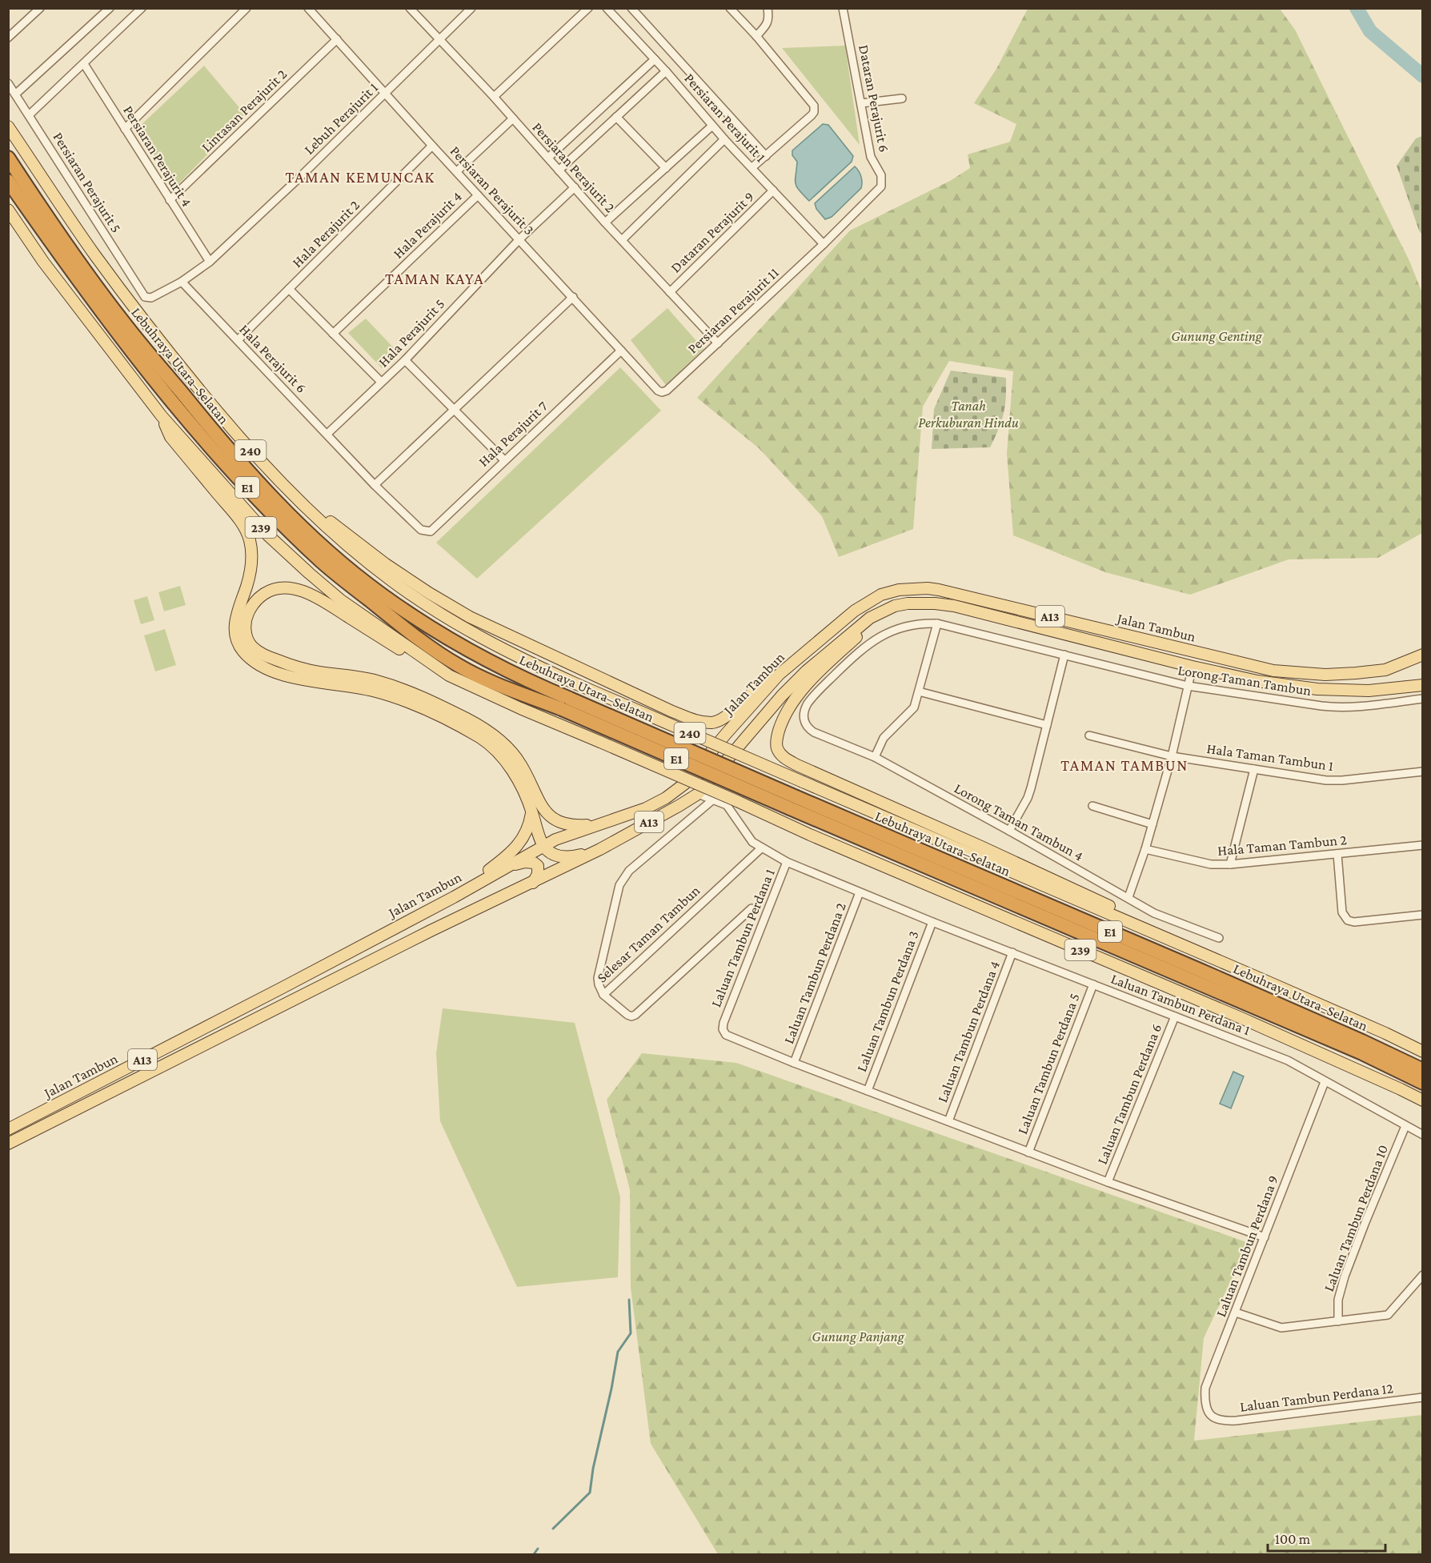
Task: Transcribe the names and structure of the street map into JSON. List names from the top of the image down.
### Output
{
  "streets": {
    "highway": ["Lebuhraya Utara–Selatan", "E1"],
    "main road": [
      "240",
      "239",
      "A13",
      "Jalan Tambun"
    ],
    "street": [
      "Dataran Perajurit 6",
      "Lintasan Perajurit 2",
      "Persiaran Perajurit 1",
      "Lebuh Perajurit 1",
      "Persiaran Perajurit 4",
      "Persiaran Perajurit 2",
      "Persiaran Perajurit 5",
      "Persiaran Perajurit 3",
      "Hala Perajurit 4",
      "Dataran Perajurit 9",
      "Hala Perajurit 2",
      "Persiaran Perajurit 11",
      "Hala Perajurit 5",
      "Hala Perajurit 6",
      "Hala Perajurit 7",
      "Lorong Taman Tambun",
      "Hala Taman Tambun 1",
      "Lorong Taman Tambun 4",
      "Hala Taman Tambun 2",
      "Selesar Taman Tambun",
      "Laluan Tambun Perdana 1",
      "Laluan Tambun Perdana 2",
      "Laluan Tambun Perdana 3",
      "Laluan Tambun Perdana 4",
      "Laluan Tambun Perdana 5",
      "Laluan Tambun Perdana 6",
      "Laluan Tambun Perdana 10",
      "Laluan Tambun Perdana 9",
      "Laluan Tambun Perdana 12"
    ]
  },
  "crossings": [
    ["Dataran Perajurit 6", "Persiaran Perajurit 11"],
    ["Lintasan Perajurit 2", "Persiaran Perajurit 4"],
    ["Lintasan Perajurit 2", "Persiaran Perajurit 3"],
    ["Persiaran Perajurit 1", "Dataran Perajurit 9"],
    ["Persiaran Perajurit 1", "Persiaran Perajurit 11"],
    ["Lebuh Perajurit 1", "Persiaran Perajurit 4"],
    ["Lebuh Perajurit 1", "Persiaran Perajurit 2"],
    ["Lebuh Perajurit 1", "Persiaran Perajurit 5"],
    ["Lebuh Perajurit 1", "Persiaran Perajurit 3"],
    ["Lebuh Perajurit 1", "Hala Perajurit 6"],
    ["Persiaran Perajurit 2", "Dataran Perajurit 9"],
    ["Persiaran Perajurit 2", "Persiaran Perajurit 11"],
    ["Persiaran Perajurit 2", "Hala Perajurit 5"],
    ["Persiaran Perajurit 5", "Hala Perajurit 6"],
    ["Persiaran Perajurit 3", "Hala Perajurit 4"],
    ["Persiaran Perajurit 3", "Hala Perajurit 2"],
    ["Persiaran Perajurit 3", "Persiaran Perajurit 11"],
    ["Persiaran Perajurit 3", "Hala Perajurit 5"],
    ["Persiaran Perajurit 3", "Hala Perajurit 7"],
    ["Hala Perajurit 2", "Hala Perajurit 6"],
    ["Hala Perajurit 5", "Hala Perajurit 6"],
    ["Hala Perajurit 6", "Hala Perajurit 7"],
    ["Jalan Tambun", "Laluan Tambun Perdana 1"],
    ["Lorong Taman Tambun", "Lorong Taman Tambun 4"],
    ["Selesar Taman Tambun", "Laluan Tambun Perdana 1"],
    ["Laluan Tambun Perdana 1", "Laluan Tambun Perdana 2"],
    ["Laluan Tambun Perdana 1", "Laluan Tambun Perdana 3"],
    ["Laluan Tambun Perdana 1", "Laluan Tambun Perdana 4"],
    ["Laluan Tambun Perdana 1", "Laluan Tambun Perdana 5"],
    ["Laluan Tambun Perdana 1", "Laluan Tambun Perdana 6"],
    ["Laluan Tambun Perdana 1", "Laluan Tambun Perdana 10"],
    ["Laluan Tambun Perdana 1", "Laluan Tambun Perdana 9"],
    ["Laluan Tambun Perdana 9", "Laluan Tambun Perdana 12"]
  ],
  "districts": ["TAMAN KEMUNCAK", "TAMAN KAYA", "TAMAN TAMBUN"],
  "parks": ["Gunung Genting", "Tanah Perkuburan Hindu", "Gunung Panjang"],
  "scale_bar": "100 m"
}
